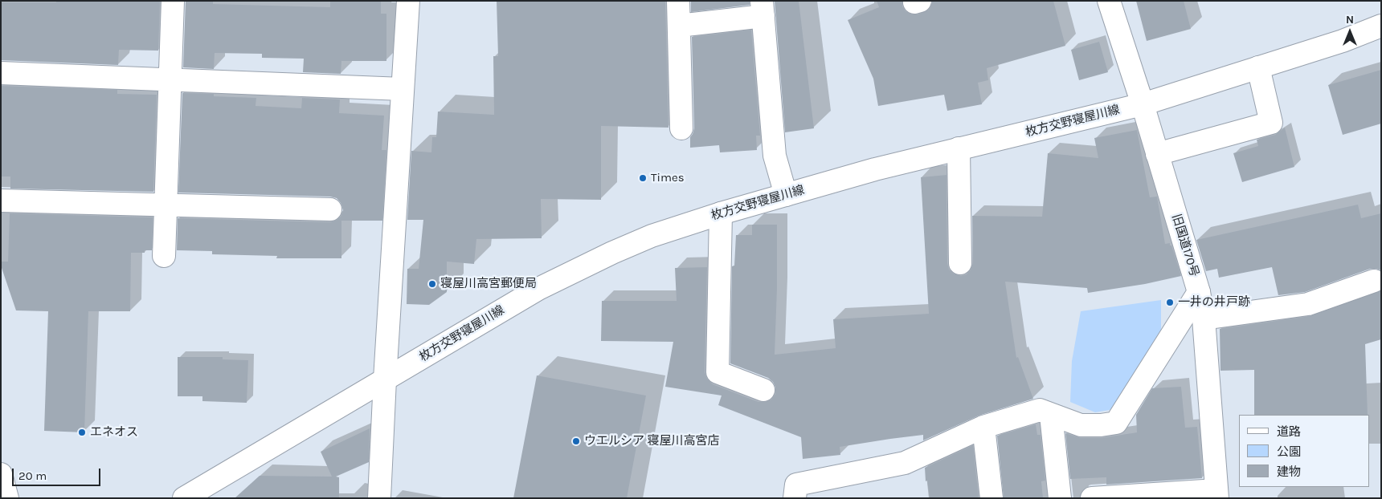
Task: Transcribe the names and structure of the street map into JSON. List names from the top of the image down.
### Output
{
  "streets": {
    "main road": ["枚方交野寝屋川線", "旧国道170号"]
  },
  "crossings": [
    ["枚方交野寝屋川線", "旧国道170号"]
  ],
  "places": [
    "Times",
    "寝屋川高宮郵便局",
    "一井の井戸跡",
    "エネオス",
    "ウエルシア 寝屋川高宮店"
  ],
  "legend": ["道路", "公園", "建物"],
  "scale_bar": "20 m",
  "north": "top"
}
